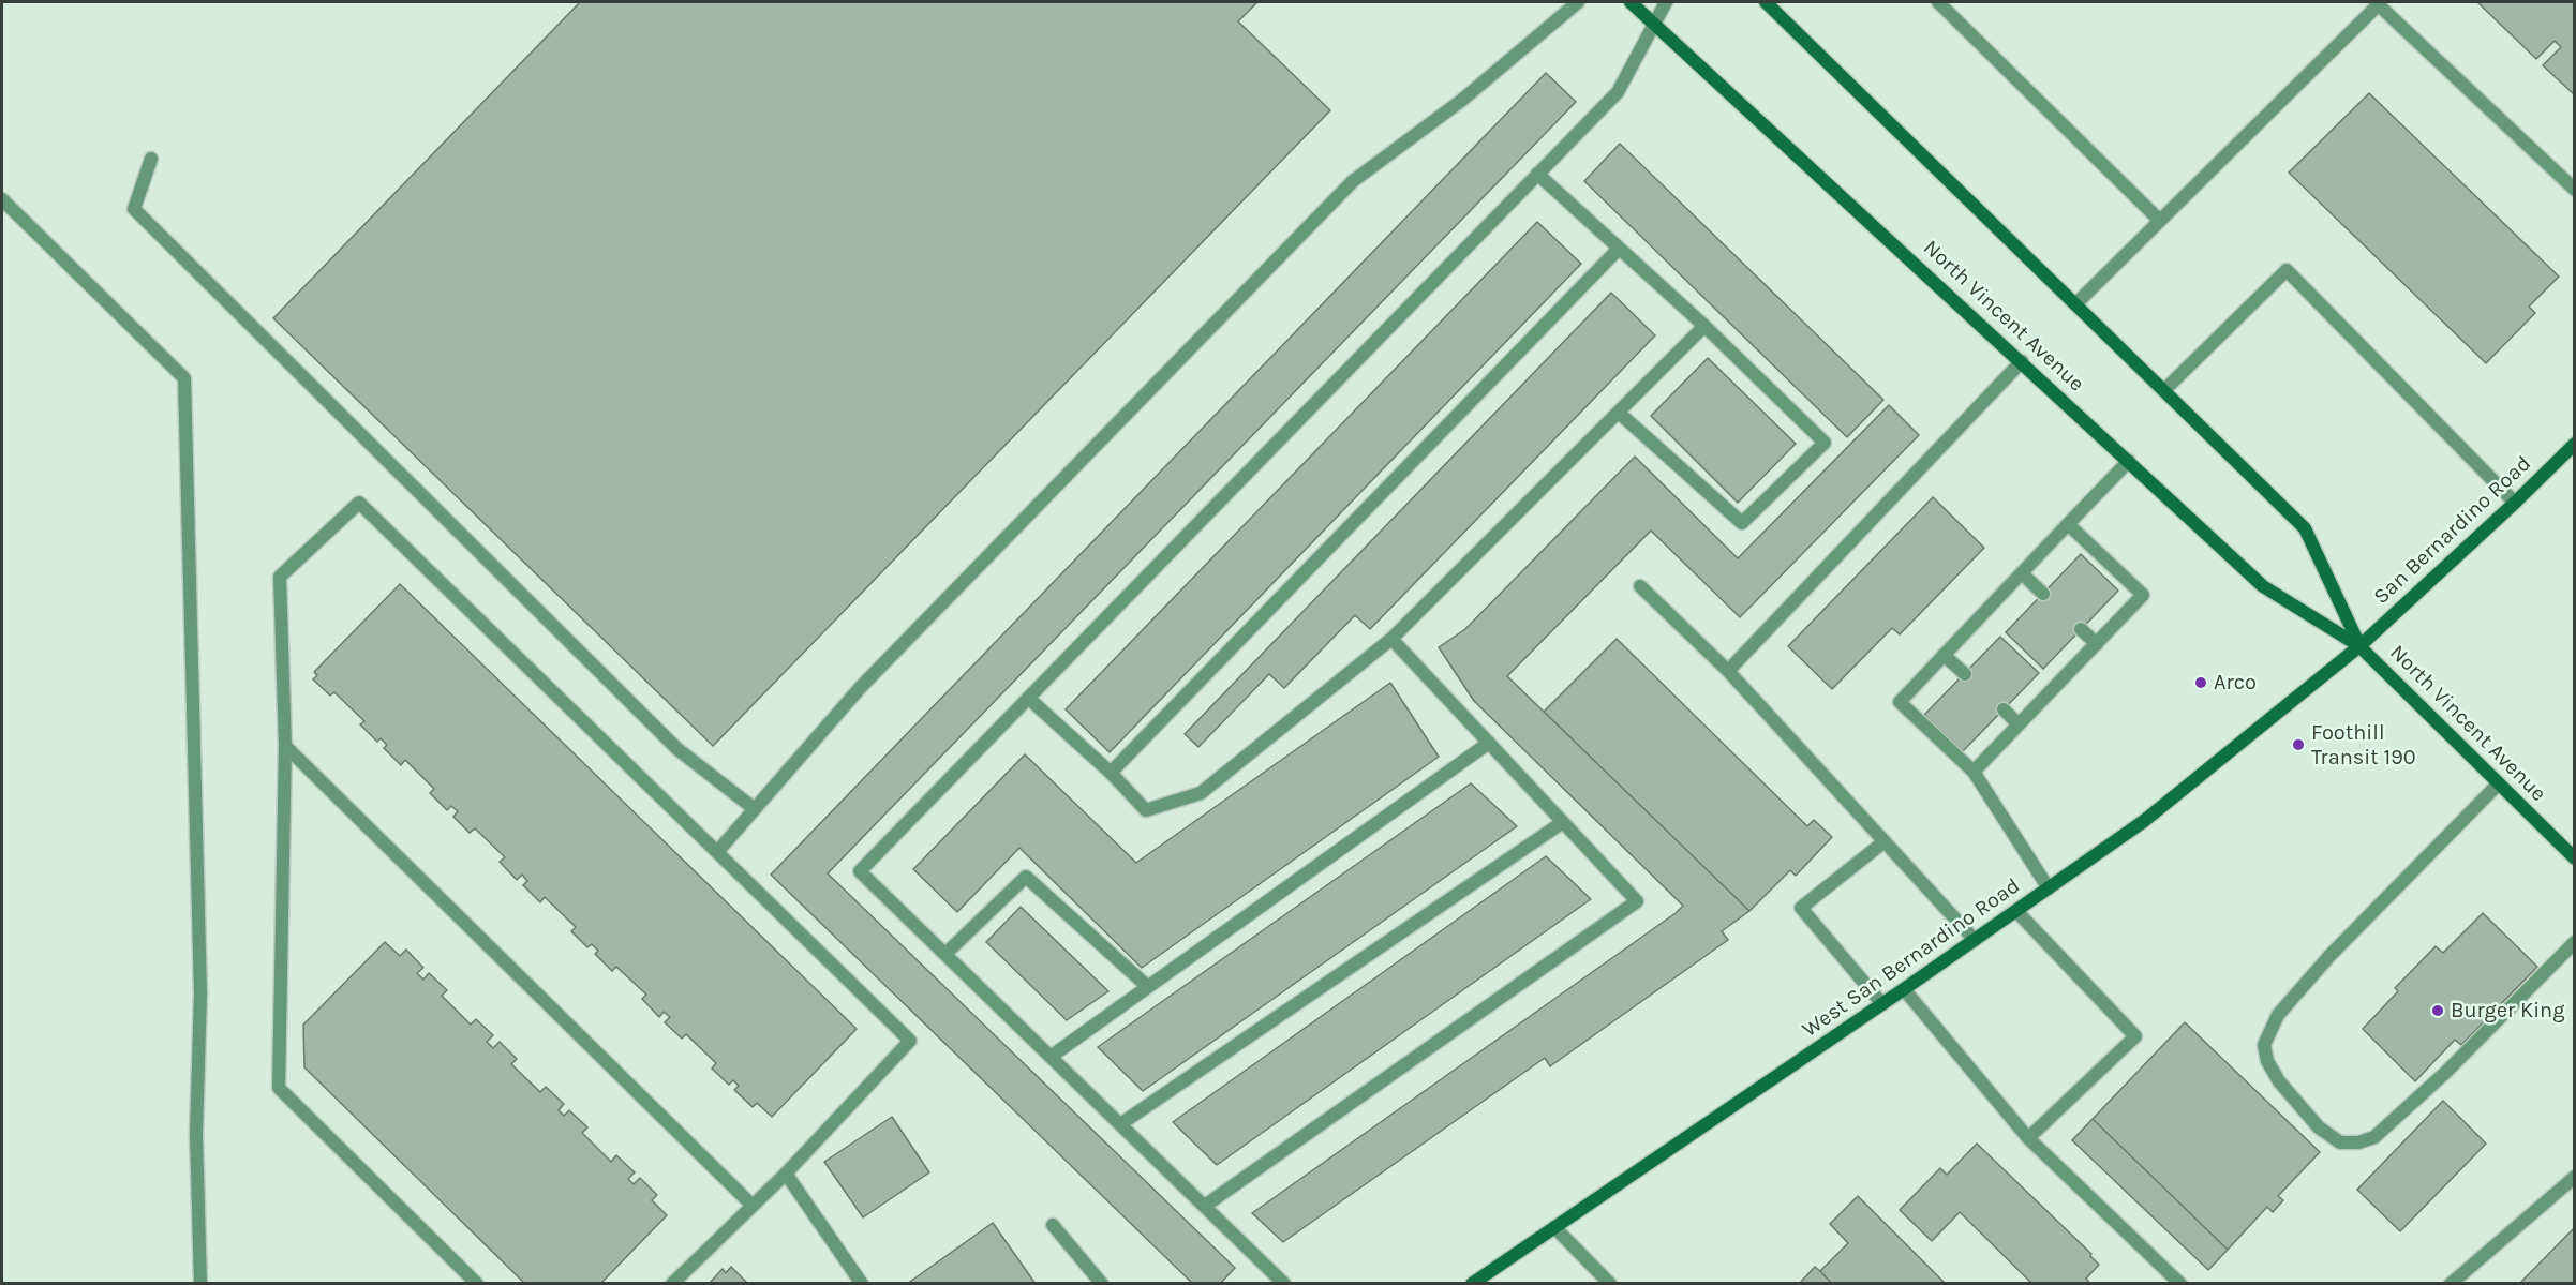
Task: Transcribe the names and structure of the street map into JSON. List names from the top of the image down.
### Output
{
  "streets": {
    "street": ["North Vincent Avenue", "San Bernardino Road", "West San Bernardino Road"]
  },
  "crossings": [
    ["North Vincent Avenue", "San Bernardino Road"],
    ["North Vincent Avenue", "West San Bernardino Road"],
    ["San Bernardino Road", "West San Bernardino Road"]
  ],
  "places": ["Arco", "Foothill Transit 190", "Burger King"]
}
